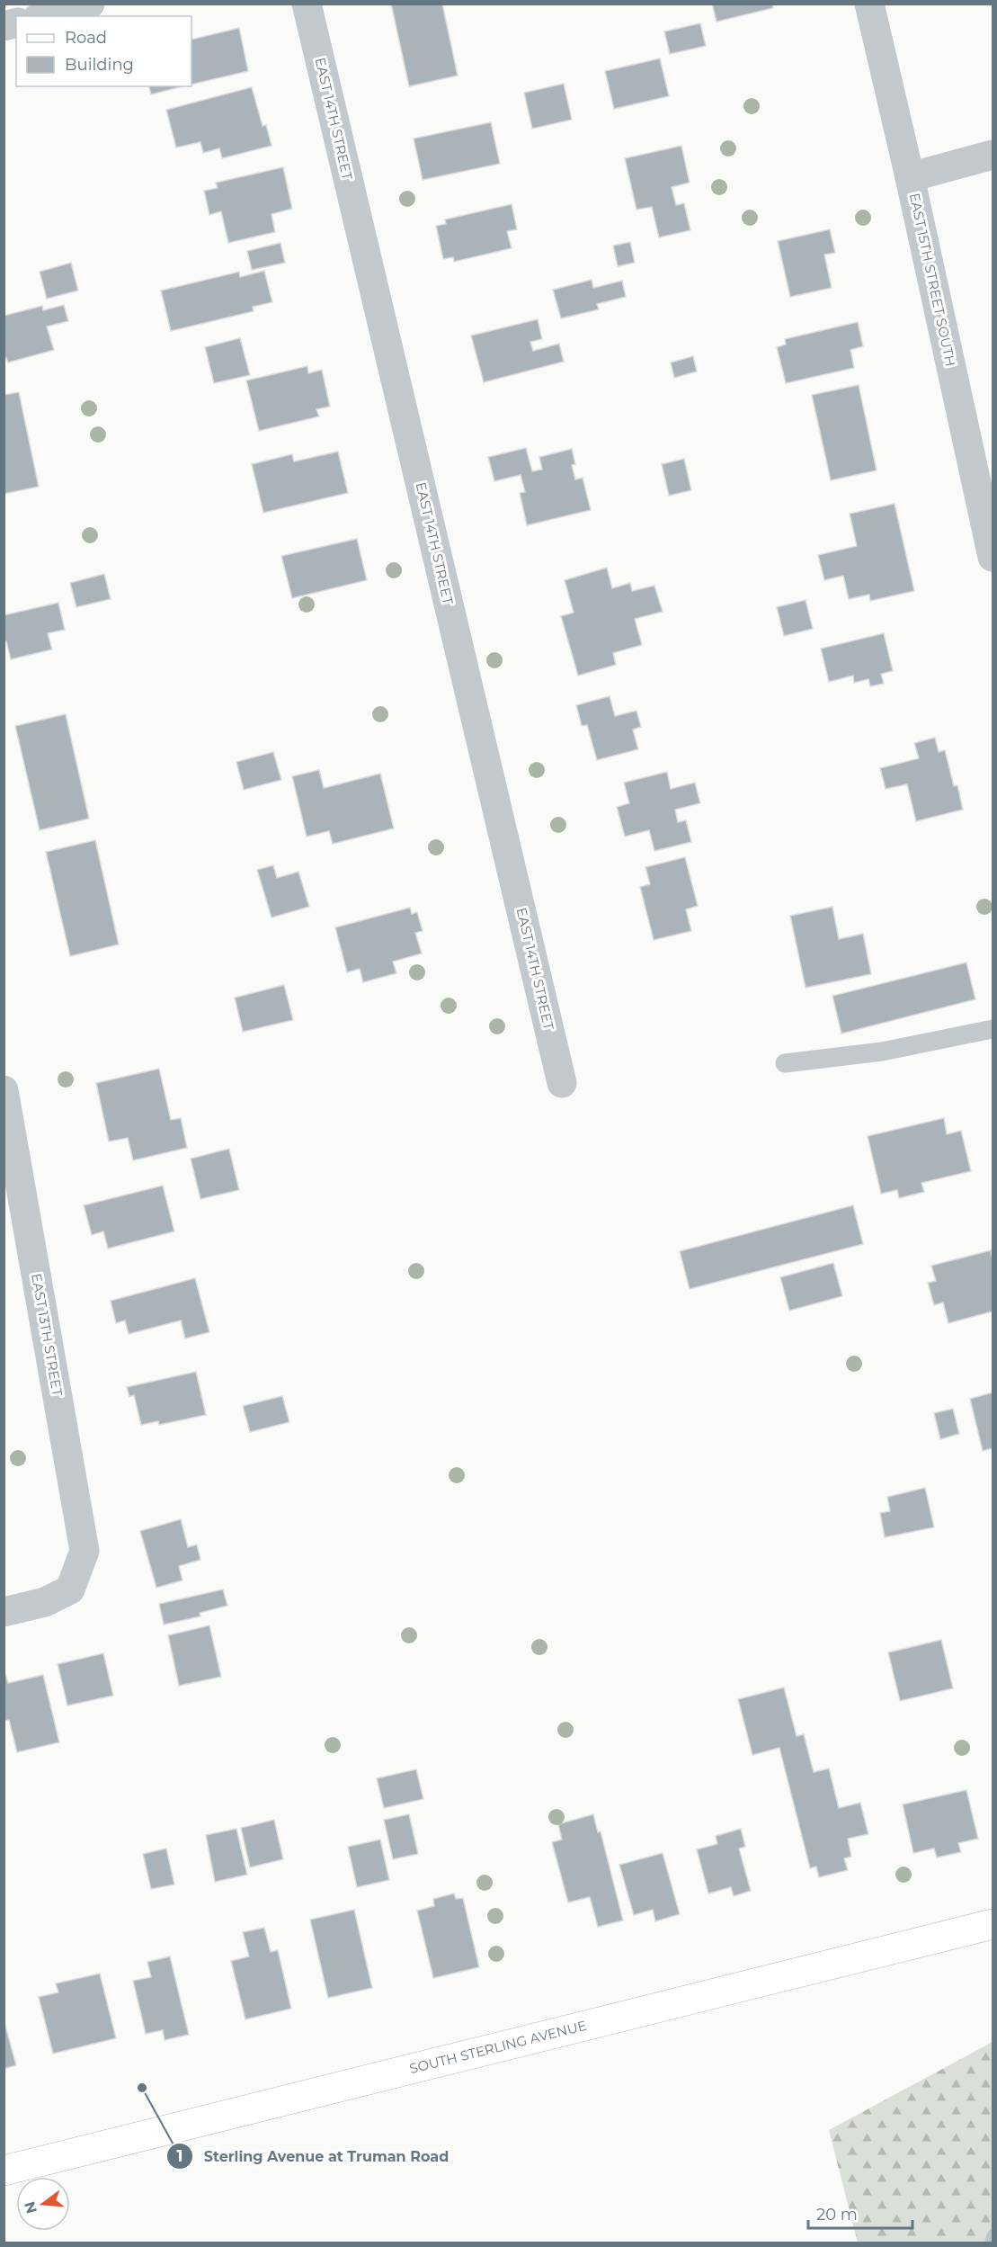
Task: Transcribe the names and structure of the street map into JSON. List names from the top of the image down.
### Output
{
  "streets": {
    "main road": ["SOUTH STERLING AVENUE"],
    "street": ["EAST 14TH STREET", "EAST 15TH STREET SOUTH", "EAST 13TH STREET"]
  },
  "places": ["Sterling Avenue at Truman Road"],
  "legend": ["Road", "Building"],
  "scale_bar": "20 m",
  "north": "left"
}
